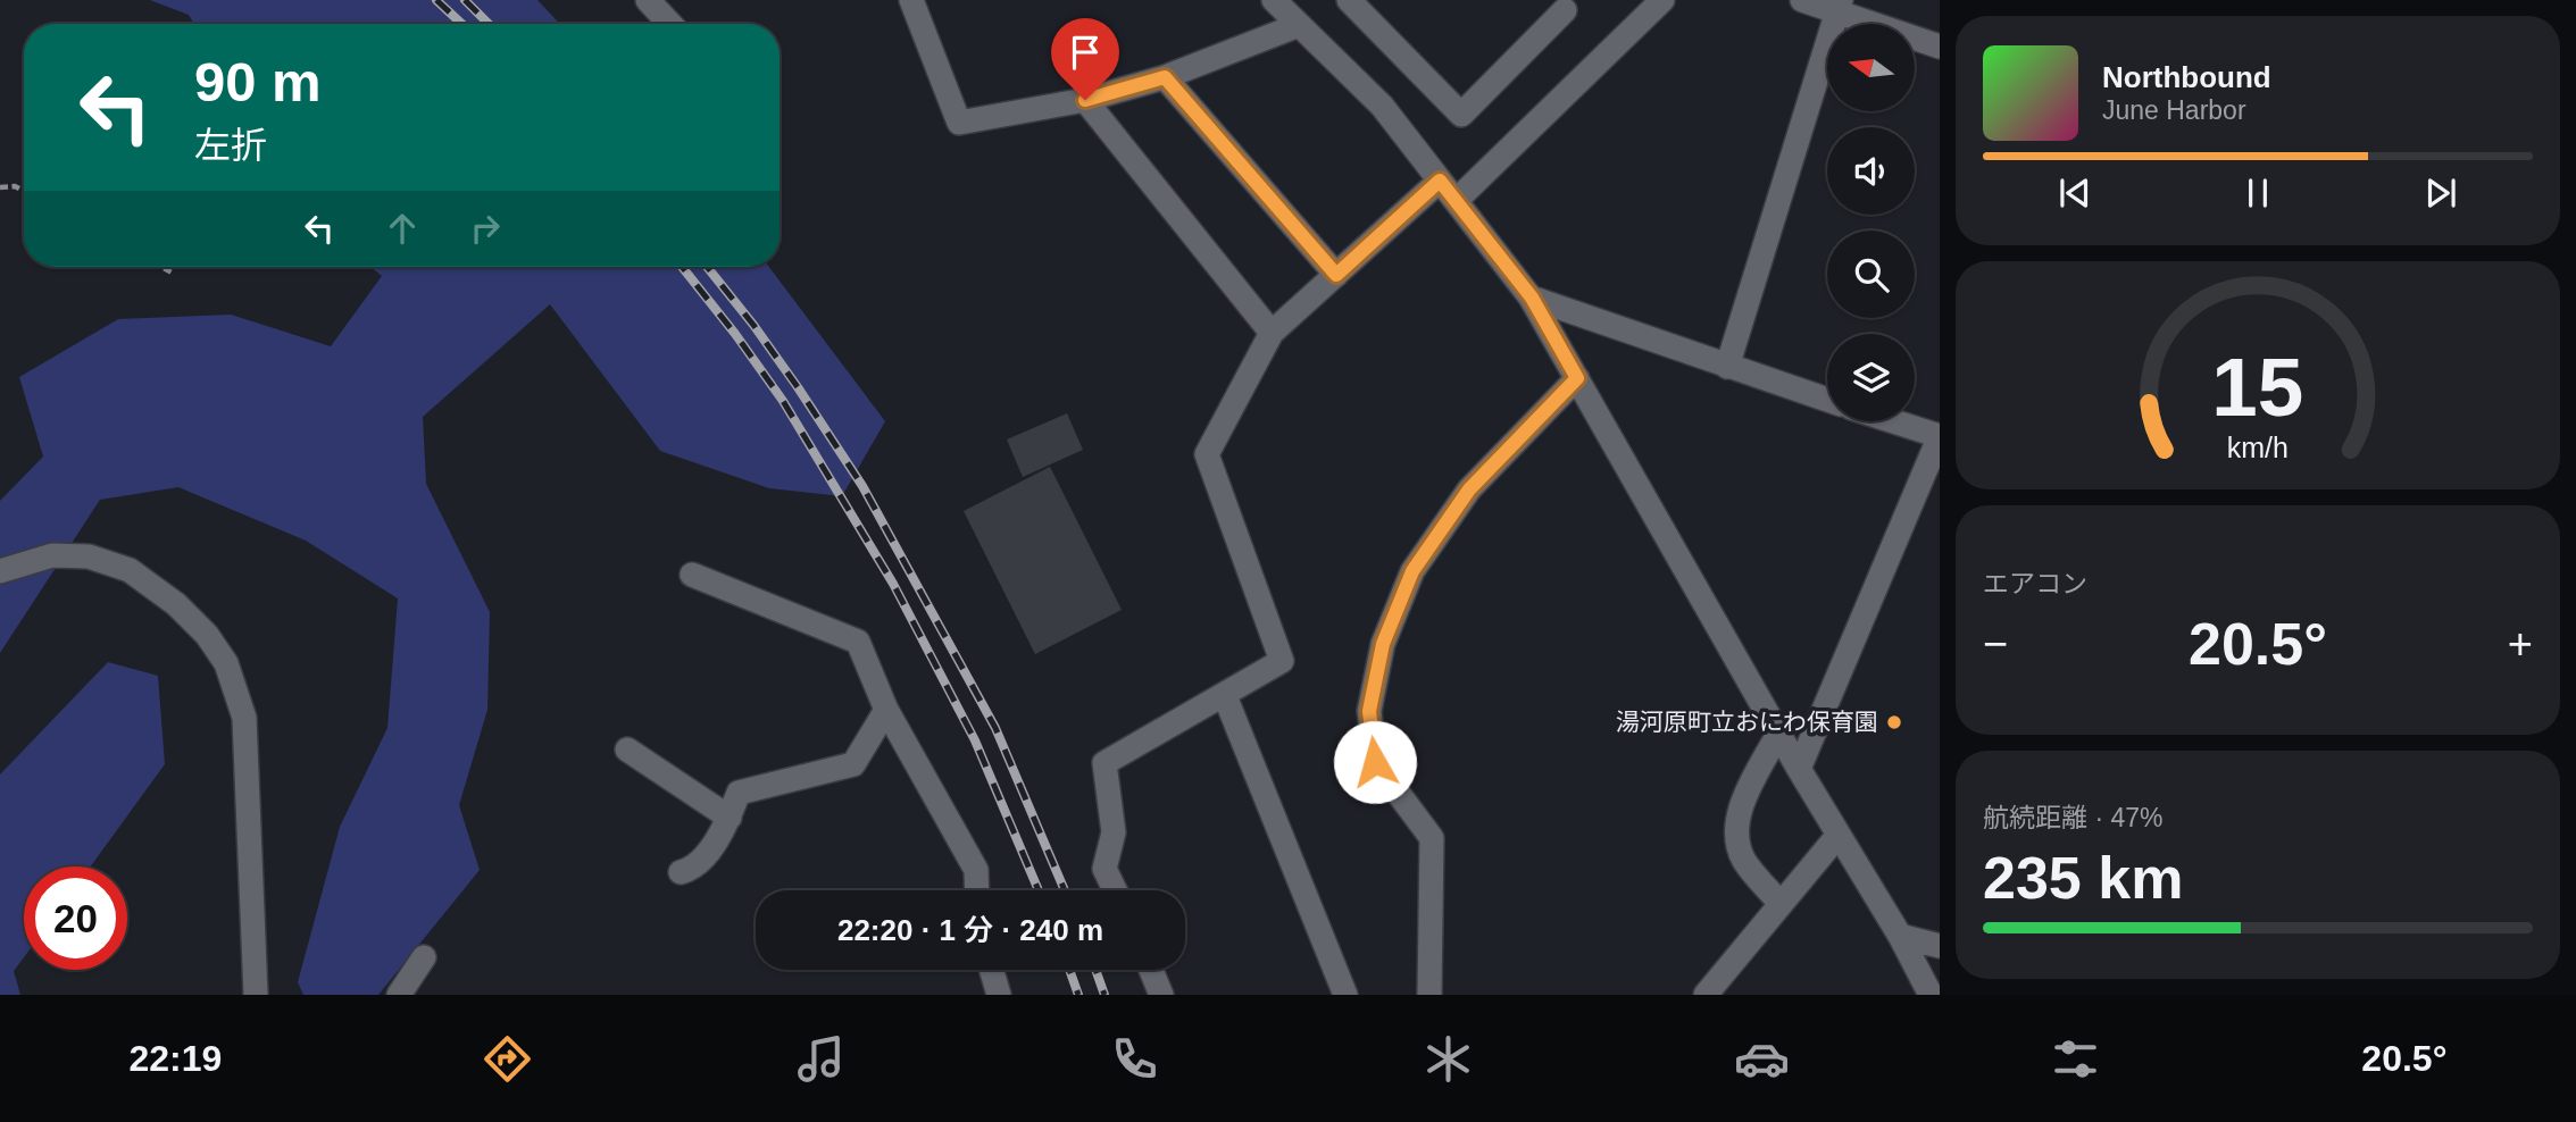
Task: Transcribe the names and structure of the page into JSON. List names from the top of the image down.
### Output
{
  "places": ["湯河原町立おにわ保育園"],
  "north": "left",
  "page": {
    "turn": ["90 m", "左折"],
    "song": ["Northbound", "June Harbor"],
    "tile": [
      "エアコン",
      ["航続距離 · 47%", "235 km"]
    ],
    "heat": ["−", "20.5°", "+"],
    "limit": "20",
    "trip": "22:20 · 1 分 · 240 m",
    "tabs": ["22:19", "20.5°"],
    "gauge": ["15", "km/h"]
  }
}
